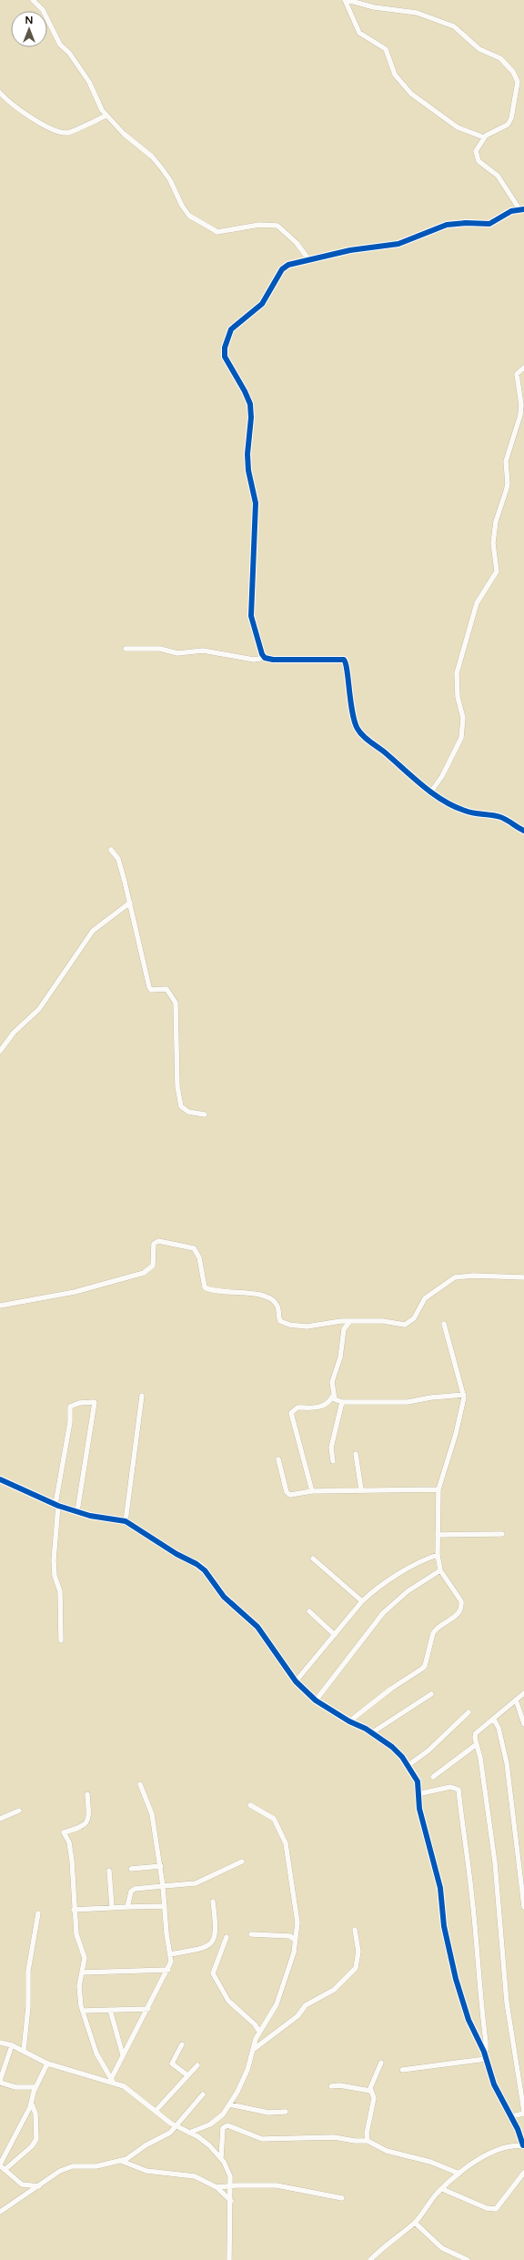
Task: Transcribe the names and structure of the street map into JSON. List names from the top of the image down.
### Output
{
  "north": "top"
}
